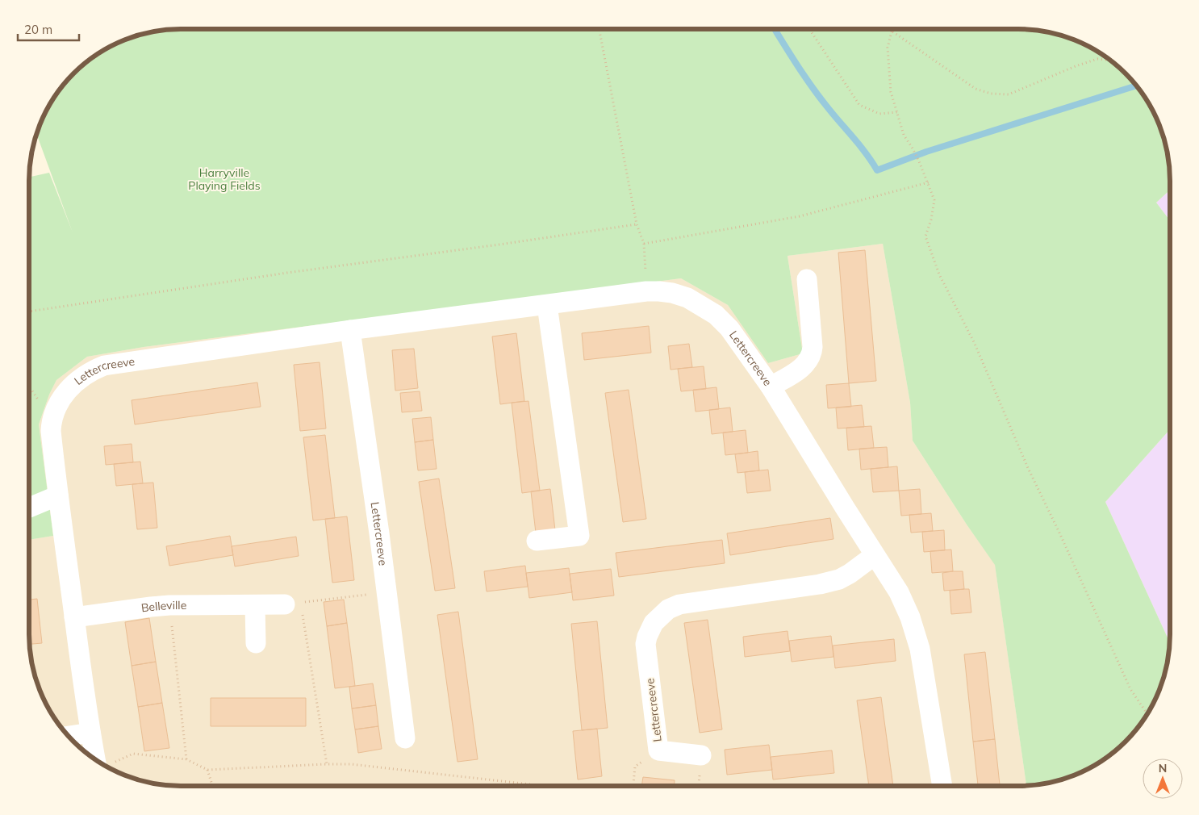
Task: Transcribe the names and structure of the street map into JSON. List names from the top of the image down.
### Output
{
  "streets": {
    "street": ["Lettercreeve", "Belleville"]
  },
  "crossings": [
    ["Lettercreeve", "Belleville"]
  ],
  "parks": ["Harryville Playing Fields"],
  "scale_bar": "20 m",
  "north": "top"
}
